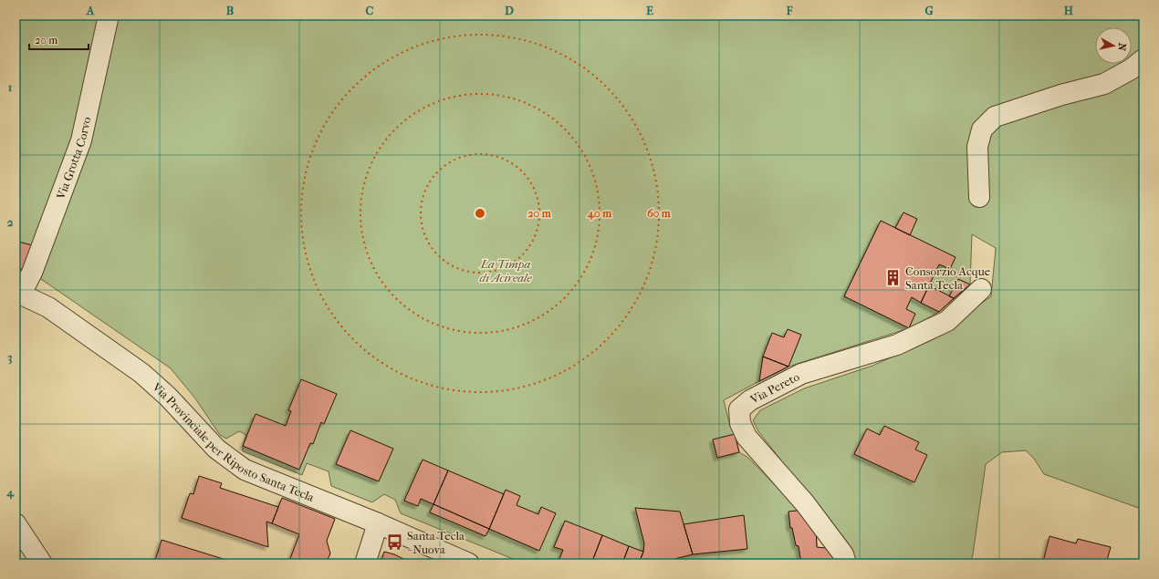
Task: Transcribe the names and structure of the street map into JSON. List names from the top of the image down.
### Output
{
  "streets": {
    "street": ["Via Grotta Corvo", "Via Pereto", "Via Provinciale per Riposto Santa Tecla"]
  },
  "crossings": [
    ["Via Grotta Corvo", "Via Provinciale per Riposto Santa Tecla"]
  ],
  "parks": ["La Timpa di Acireale"],
  "places": {
    "building": ["Consorzio Acque Santa Tecla"],
    "bus stop": ["Santa Tecla - Nuova"]
  },
  "scale_bar": "20 m",
  "north": "right",
  "grid": {
    "columns": [
      "A",
      "B",
      "C",
      "D",
      "E",
      "F",
      "G",
      "H"
    ],
    "rows": [
      "1",
      "2",
      "3",
      "4"
    ]
  },
  "rings": ["20 m", "40 m", "60 m"]
}
